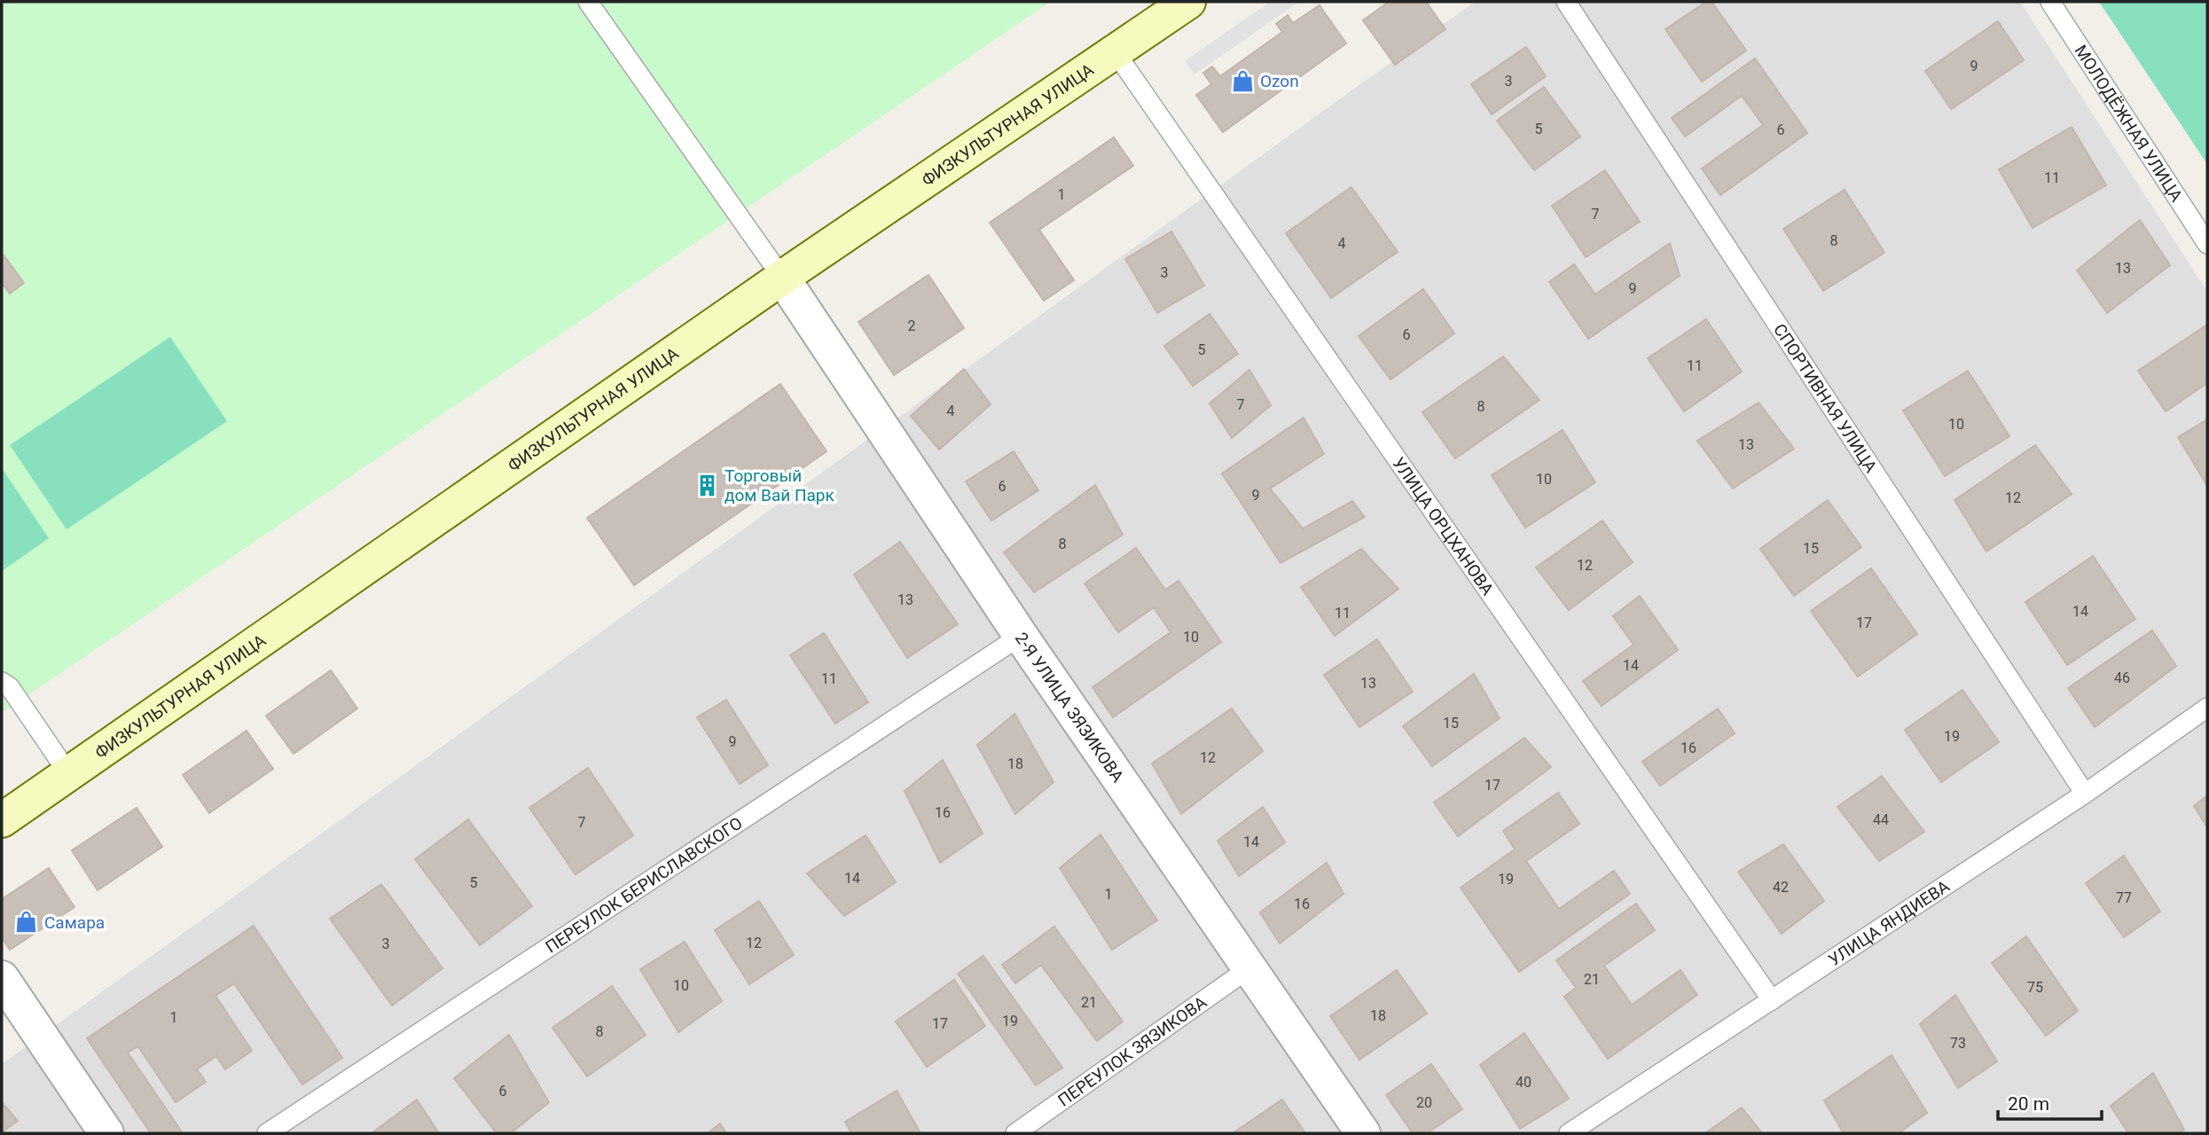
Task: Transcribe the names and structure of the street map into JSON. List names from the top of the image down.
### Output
{
  "streets": {
    "main road": ["ФИЗКУЛЬТУРНАЯ УЛИЦА"],
    "street": ["2-Я УЛИЦА ЗЯЗИКОВА"],
    "lane": [
      "МОЛОДЁЖНАЯ УЛИЦА",
      "СПОРТИВНАЯ УЛИЦА",
      "УЛИЦА ОРЦХАНОВА",
      "ПЕРЕУЛОК БЕРИСЛАВСКОГО",
      "УЛИЦА ЯНДИЕВА",
      "ПЕРЕУЛОК ЗЯЗИКОВА"
    ]
  },
  "crossings": [
    ["ФИЗКУЛЬТУРНАЯ УЛИЦА", "УЛИЦА ОРЦХАНОВА"],
    ["ФИЗКУЛЬТУРНАЯ УЛИЦА", "2-Я УЛИЦА ЗЯЗИКОВА"],
    ["СПОРТИВНАЯ УЛИЦА", "УЛИЦА ЯНДИЕВА"],
    ["УЛИЦА ОРЦХАНОВА", "УЛИЦА ЯНДИЕВА"],
    ["2-Я УЛИЦА ЗЯЗИКОВА", "ПЕРЕУЛОК БЕРИСЛАВСКОГО"],
    ["2-Я УЛИЦА ЗЯЗИКОВА", "ПЕРЕУЛОК ЗЯЗИКОВА"]
  ],
  "places": {
    "shop": ["Ozon", "Самара"],
    "building": ["Торговый дом Вай Парк"]
  },
  "house_numbers": [
    "9",
    "3",
    "5",
    "6",
    "11",
    "1",
    "7",
    "8",
    "4",
    "13",
    "3",
    "9",
    "2",
    "6",
    "5",
    "11",
    "7",
    "8",
    "4",
    "10",
    "13",
    "10",
    "6",
    "9",
    "12",
    "8",
    "15",
    "12",
    "13",
    "14",
    "11",
    "17",
    "10",
    "14",
    "46",
    "11",
    "13",
    "15",
    "19",
    "9",
    "16",
    "12",
    "18",
    "17",
    "16",
    "44",
    "7",
    "14",
    "14",
    "19",
    "5",
    "42",
    "1",
    "77",
    "16",
    "12",
    "3",
    "21",
    "10",
    "75",
    "21",
    "18",
    "1",
    "19",
    "17",
    "8",
    "73",
    "40",
    "6",
    "20"
  ],
  "scale_bar": "20 m"
}
